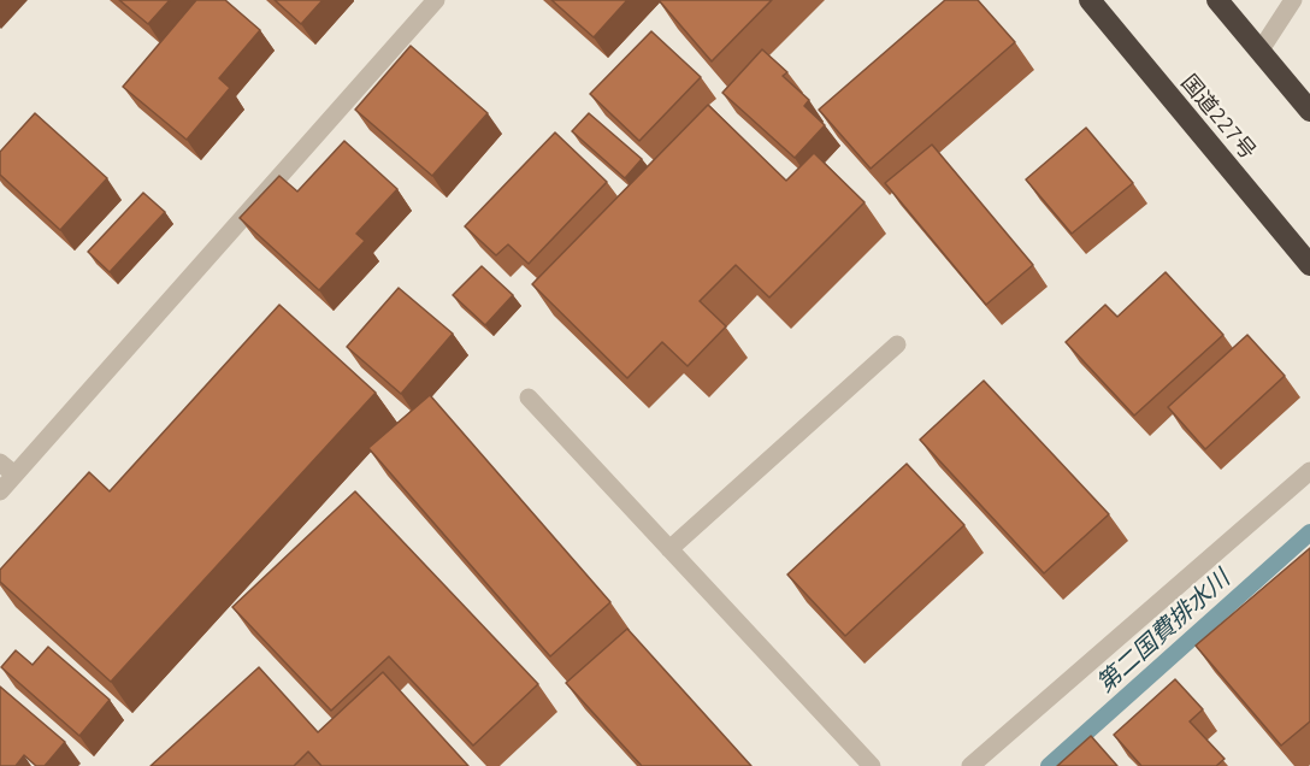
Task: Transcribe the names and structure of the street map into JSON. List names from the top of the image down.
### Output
{
  "streets": {
    "highway": ["国道227号"]
  },
  "water": ["第二国費排水川"]
}
